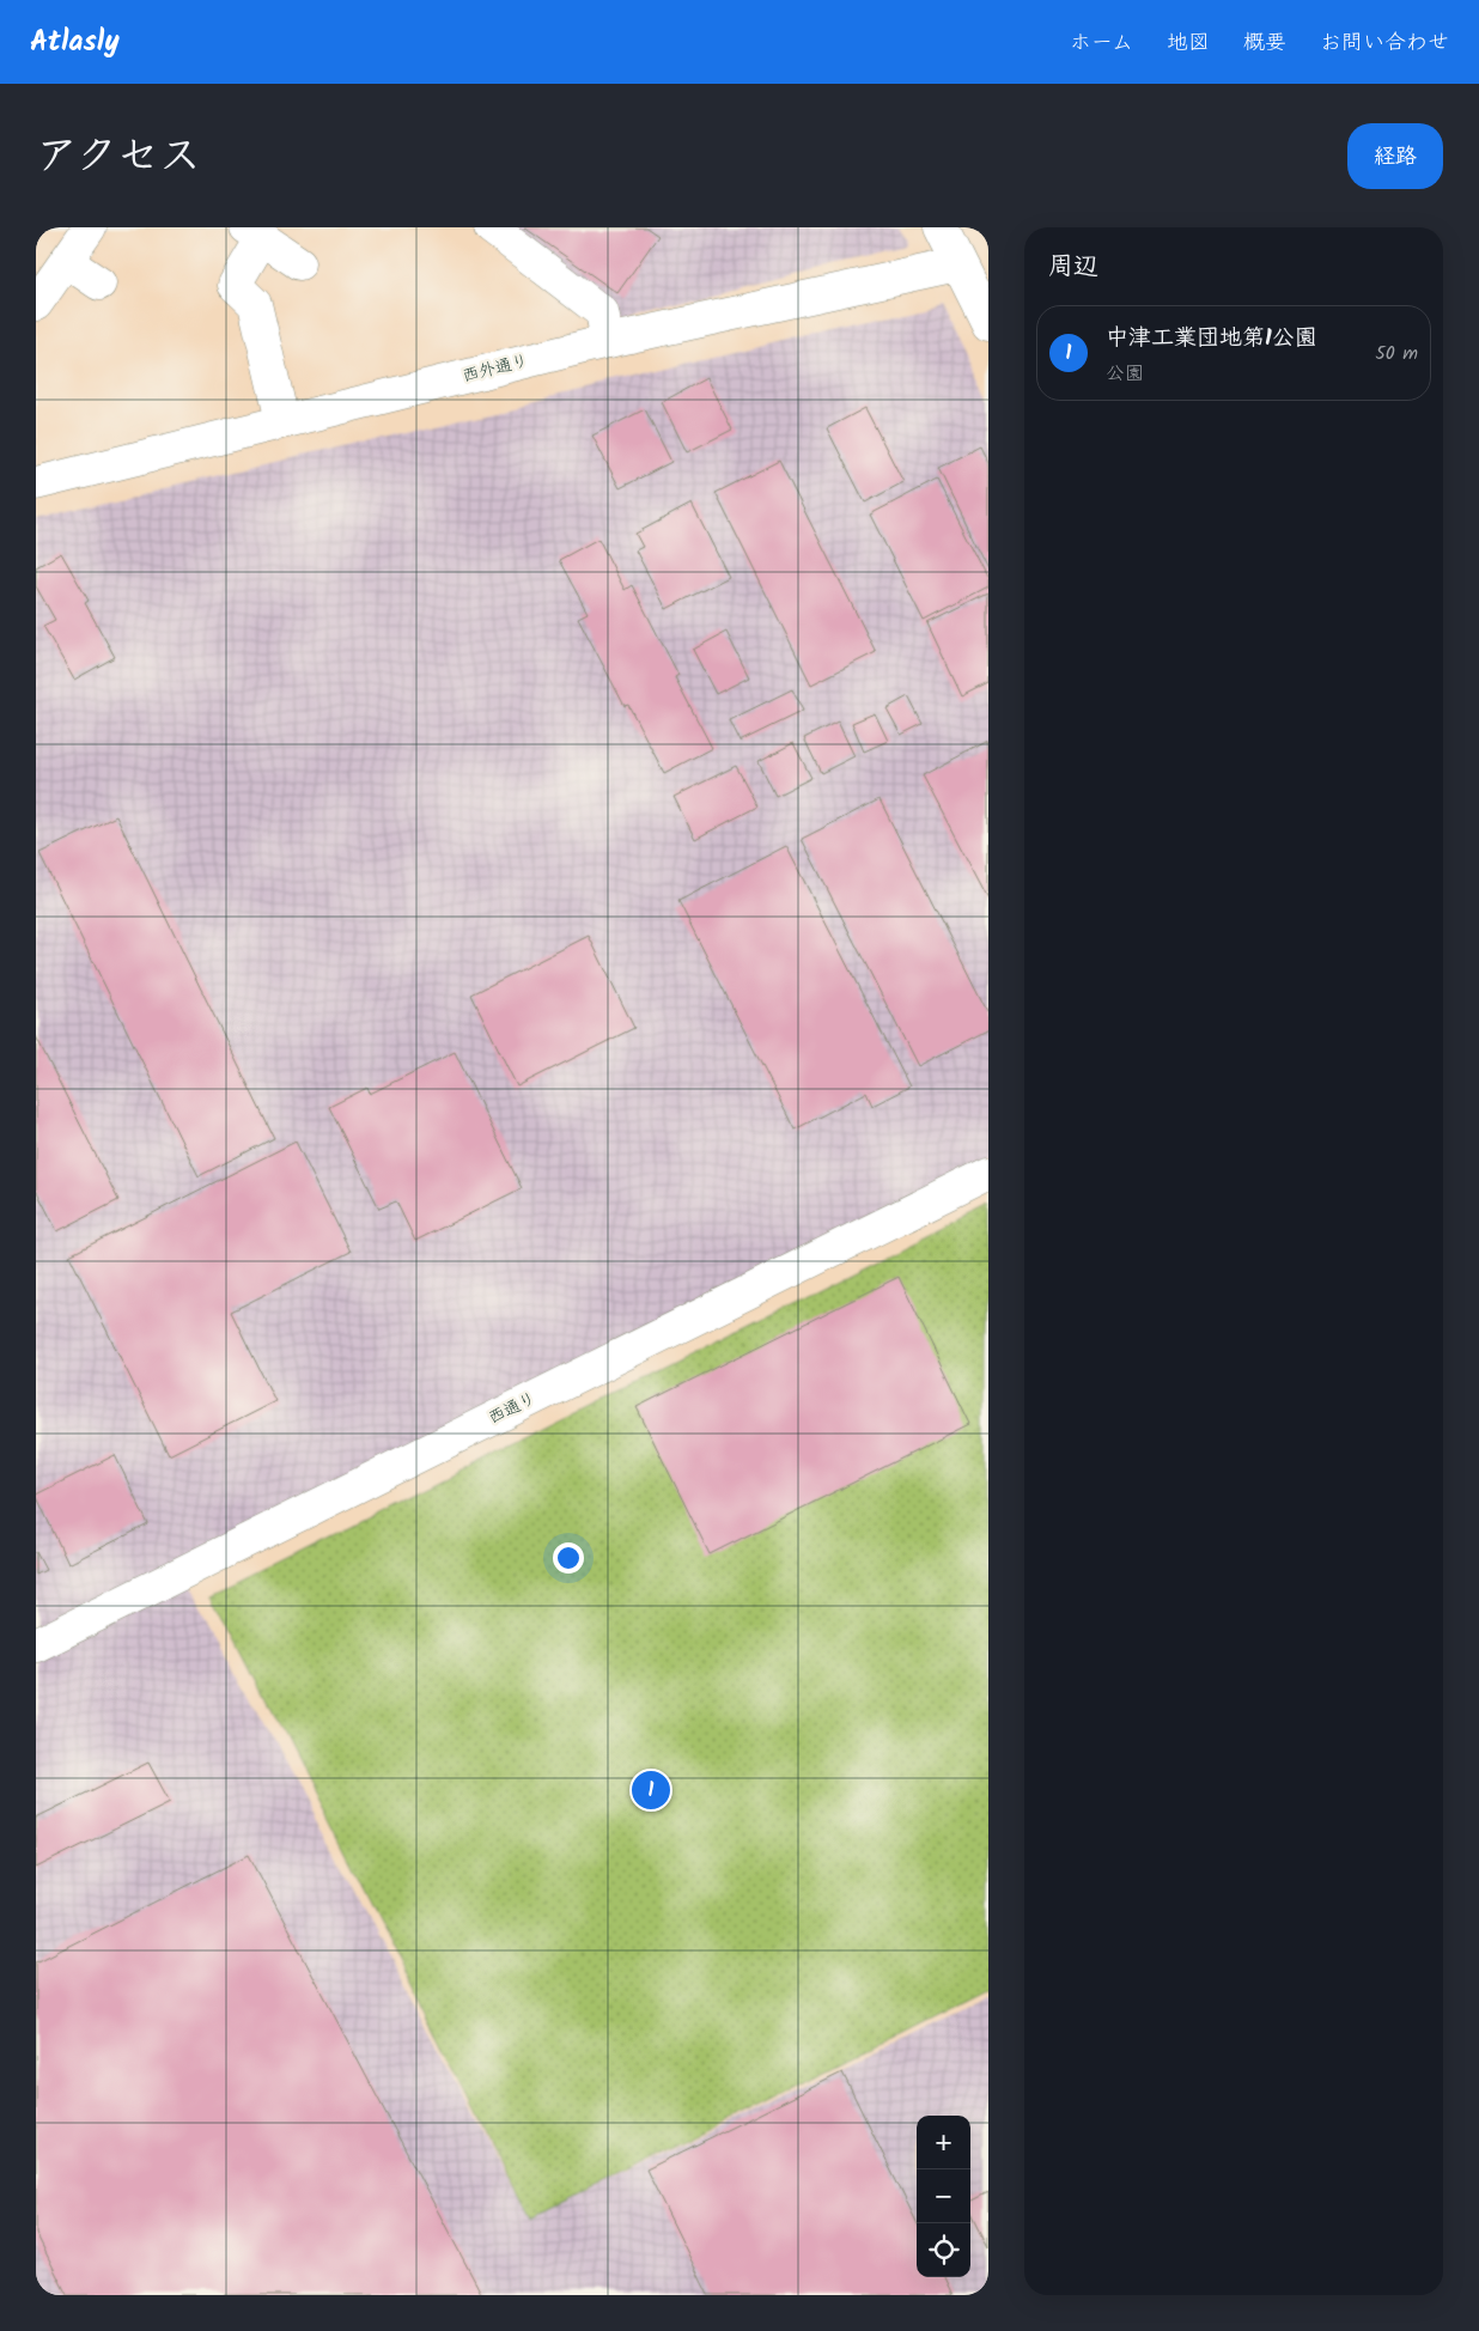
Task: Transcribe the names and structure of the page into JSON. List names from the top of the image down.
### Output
{
  "streets": {
    "street": ["西外通り", "西通り"]
  },
  "page": {
    "header": "Atlasly",
    "nav": [
      "ホーム",
      "地図",
      "概要",
      "お問い合わせ"
    ],
    "title": "アクセス",
    "buttons": "経路",
    "heading": "周辺",
    "list": [
      {
        "mark": "1",
        "name": "中津工業団地第1公園",
        "note": "公園",
        "value": "50 m"
      }
    ],
    "pins": "1",
    "map_buttons": ["+", "−"]
  }
}
